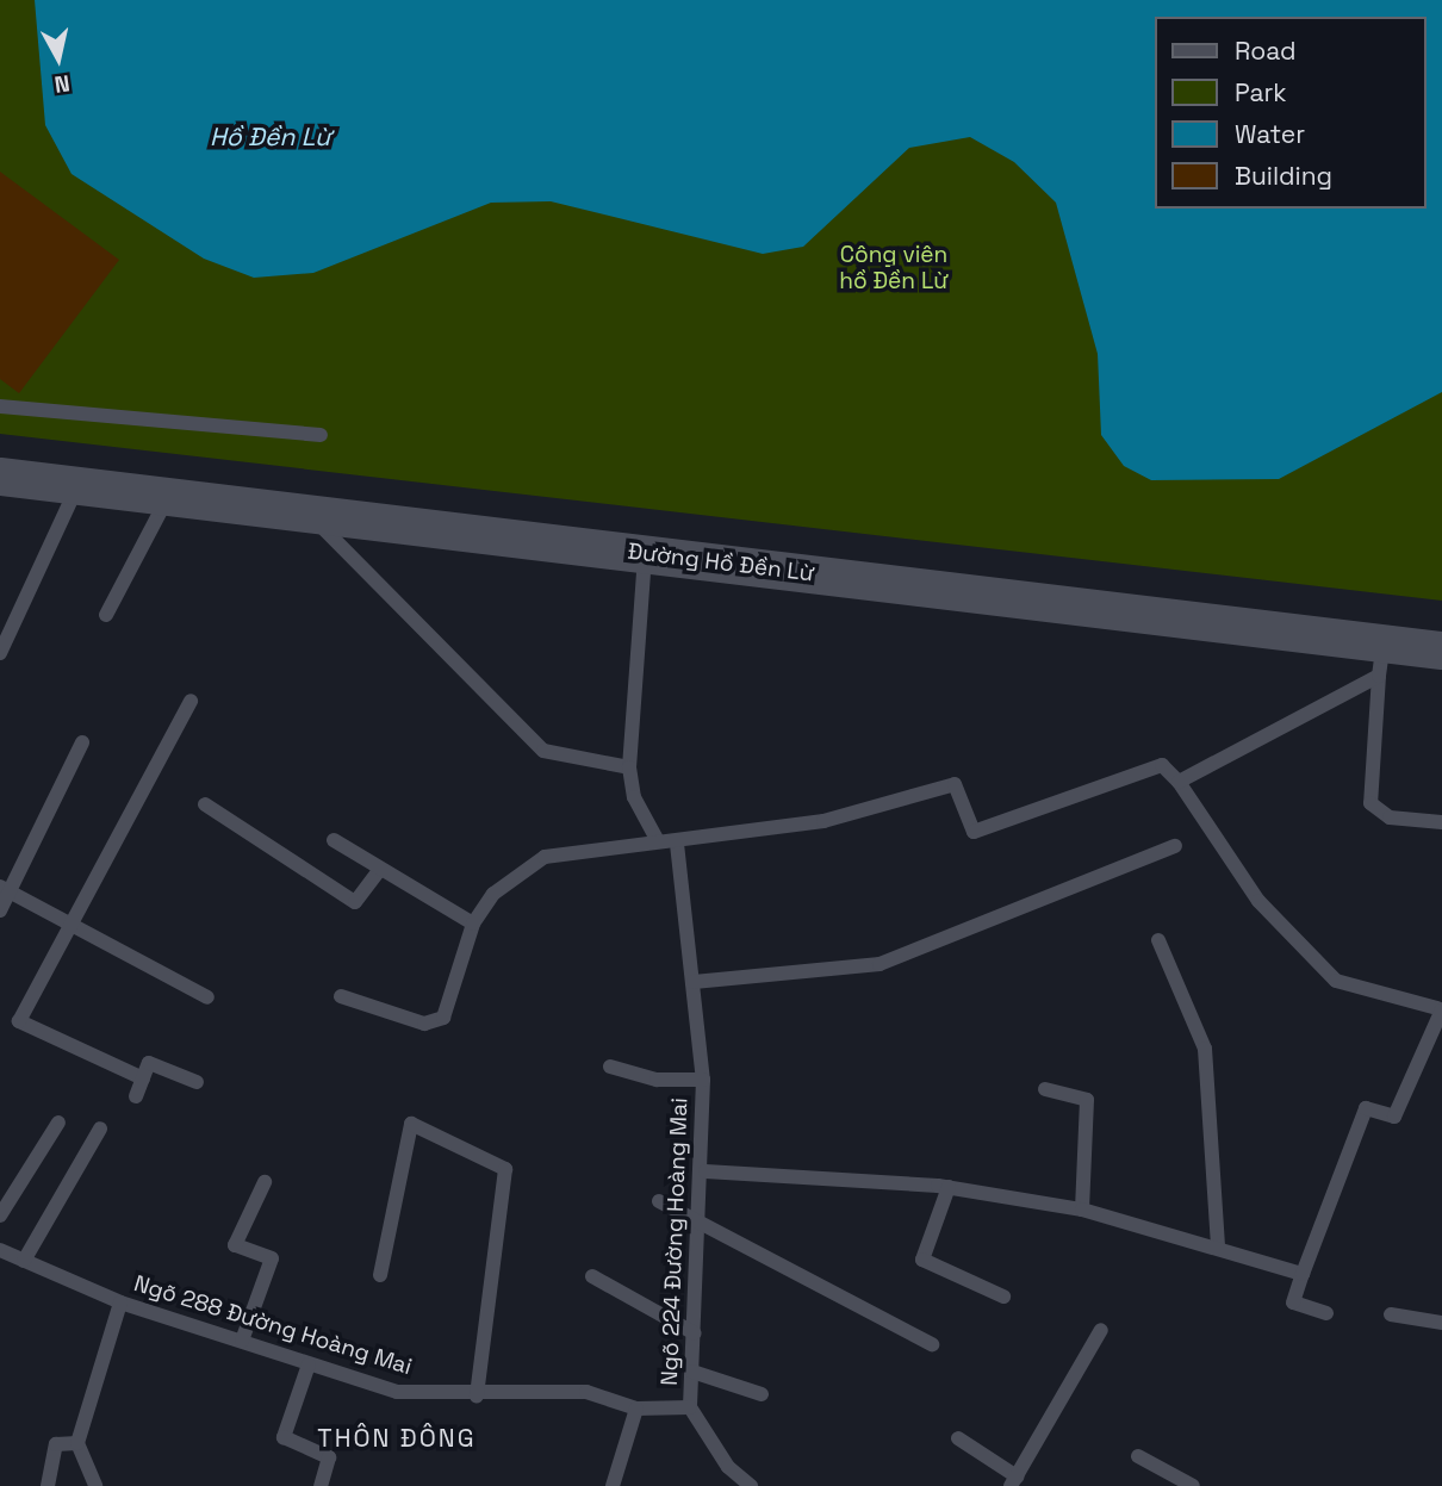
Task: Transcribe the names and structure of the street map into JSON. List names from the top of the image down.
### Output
{
  "streets": {
    "street": ["Đường Hồ Đền Lừ"],
    "lane": ["Ngõ 224 Đường Hoàng Mai", "Ngõ 288 Đường Hoàng Mai"]
  },
  "crossings": [
    ["Ngõ 224 Đường Hoàng Mai", "Ngõ 288 Đường Hoàng Mai"]
  ],
  "districts": ["THÔN ĐÔNG"],
  "water": ["Hồ Đền Lừ"],
  "parks": ["Công viên hồ Đền Lừ"],
  "legend": [
    "Road",
    "Park",
    "Water",
    "Building"
  ],
  "north": "bottom"
}
